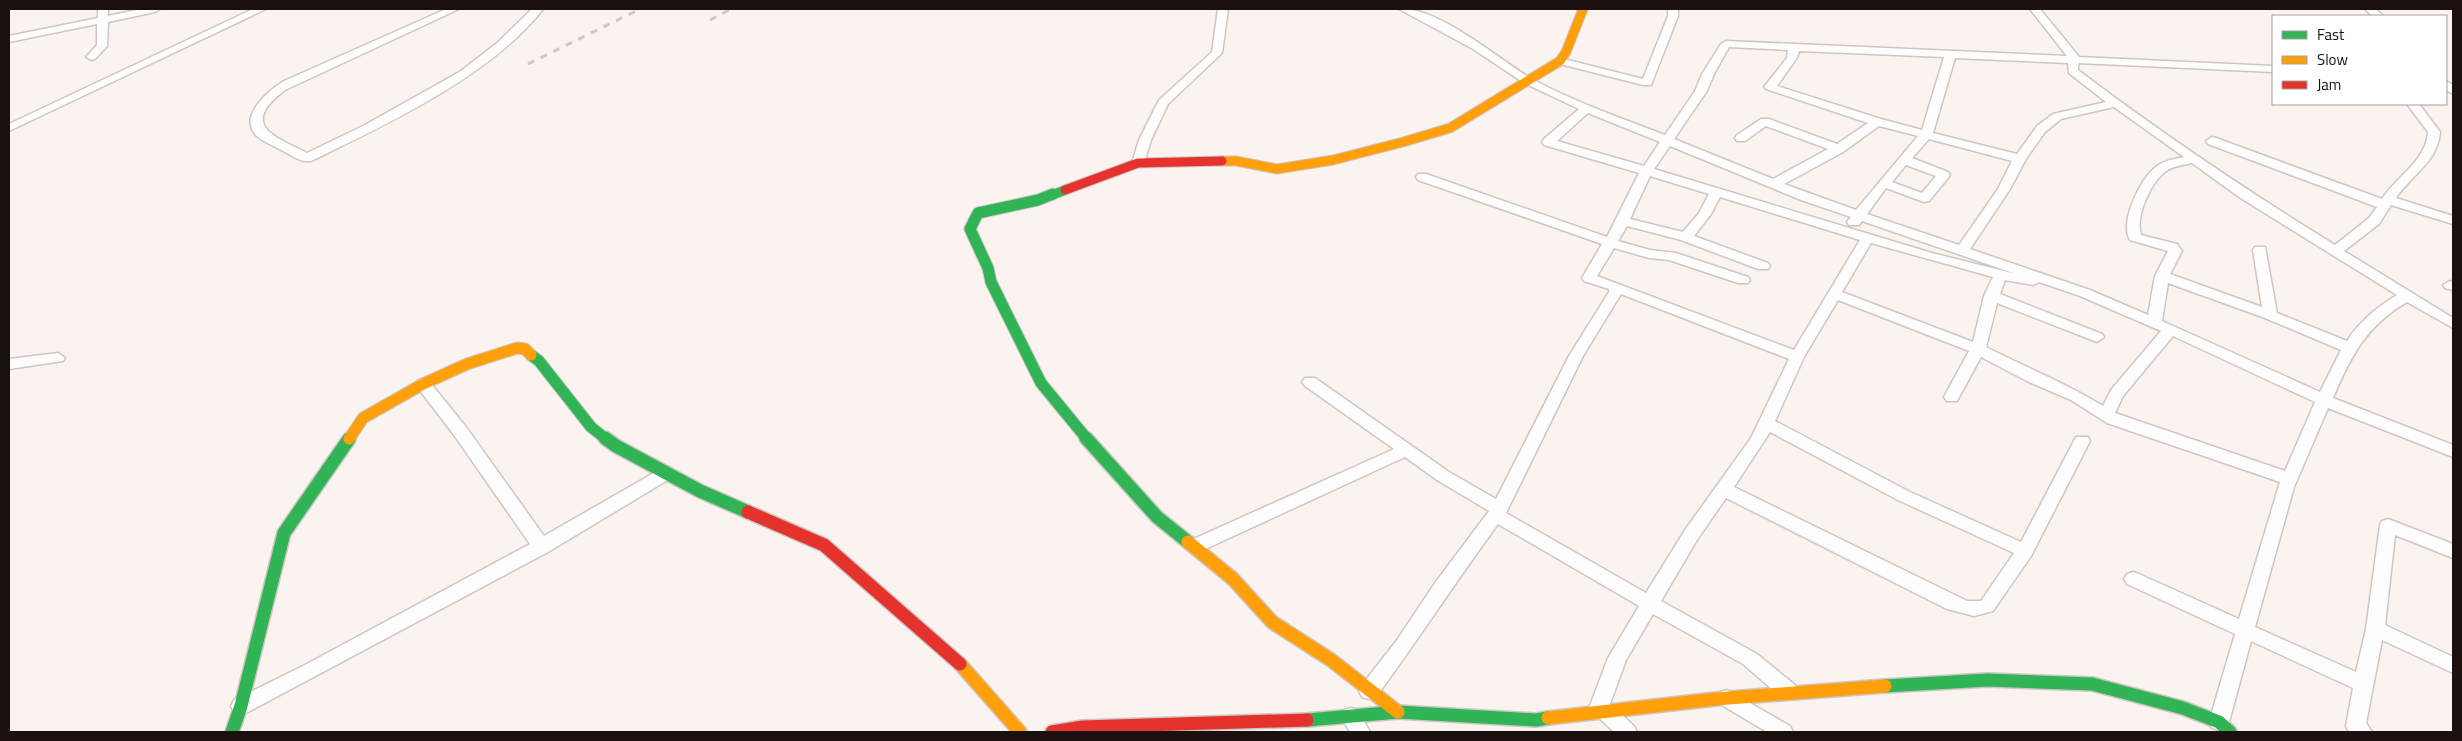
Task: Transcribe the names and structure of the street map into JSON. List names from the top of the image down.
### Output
{
  "legend": ["Fast", "Slow", "Jam"]
}
